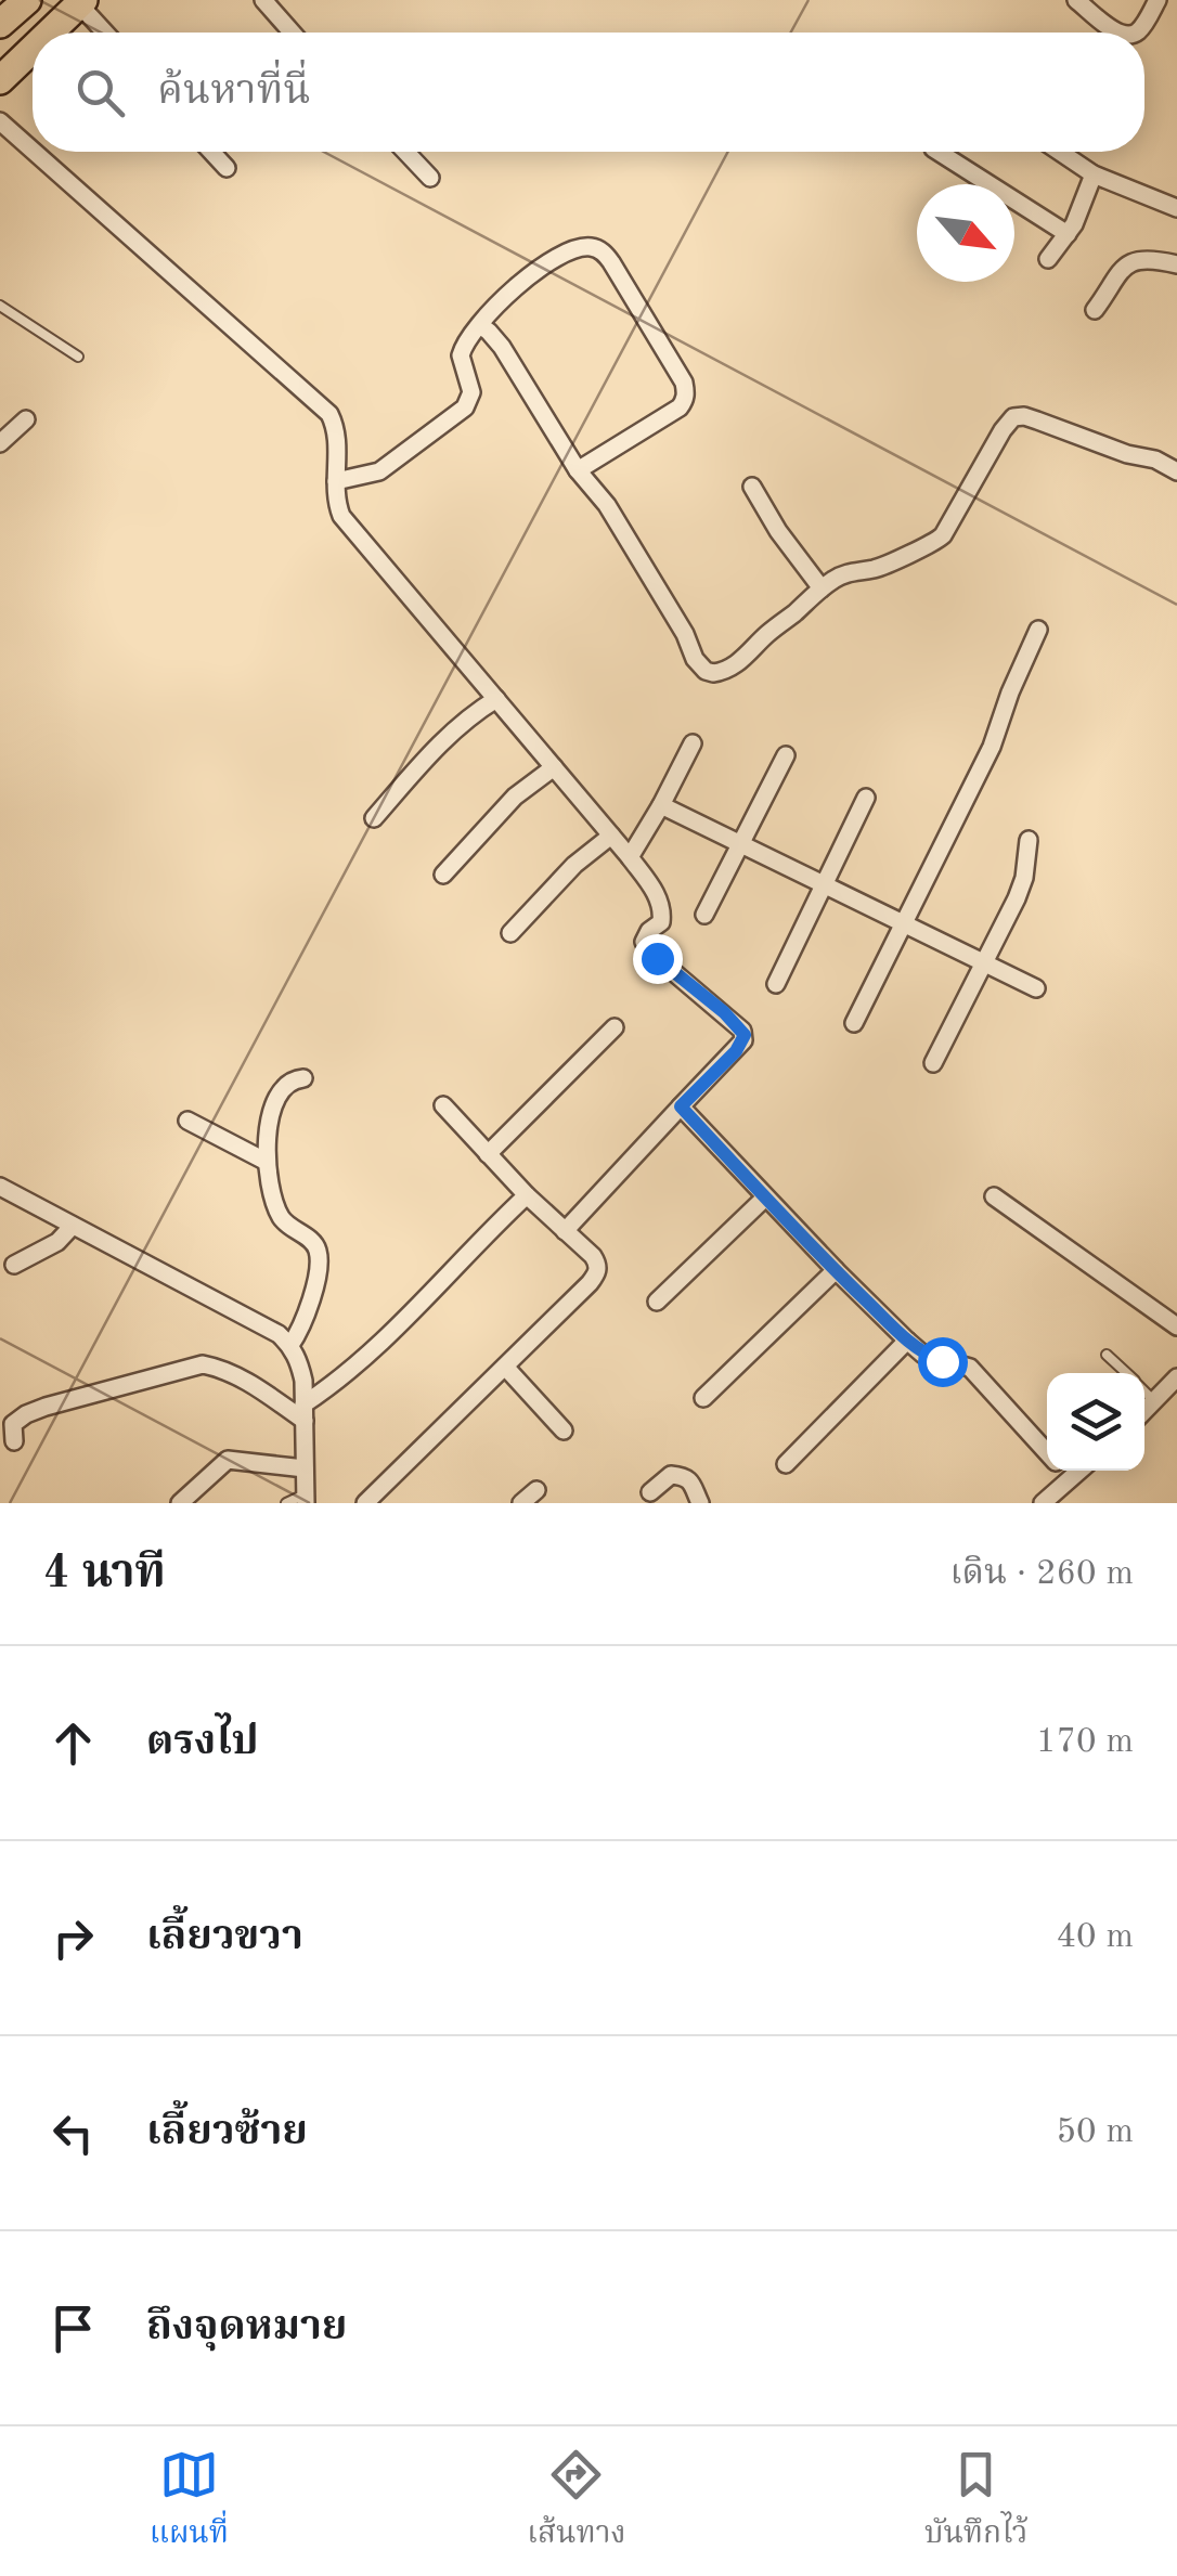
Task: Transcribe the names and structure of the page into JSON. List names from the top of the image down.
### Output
{
  "north": "bottom right",
  "page": {
    "search": "ค้นหาที่นี่",
    "heading": ["4 นาที", "เดิน · 260 m"],
    "list": [
      ["ตรงไป", "170 m"],
      ["เลี้ยวขวา", "40 m"],
      ["เลี้ยวซ้าย", "50 m"],
      "ถึงจุดหมาย"
    ],
    "nav": ["แผนที่", "เส้นทาง", "บันทึกไว้"]
  }
}
